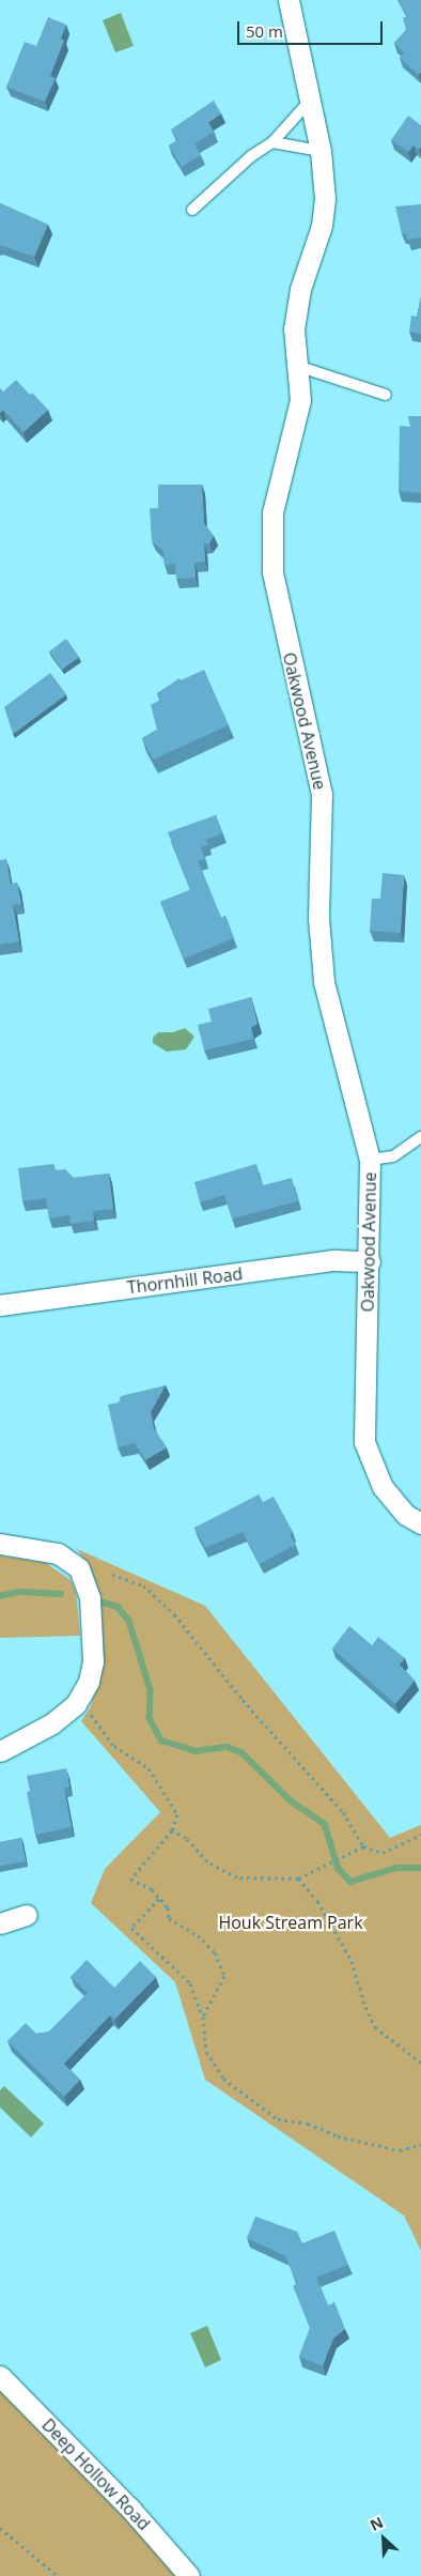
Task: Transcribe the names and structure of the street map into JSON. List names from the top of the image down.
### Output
{
  "streets": {
    "street": ["Oakwood Avenue", "Thornhill Road", "Deep Hollow Road"]
  },
  "crossings": [
    ["Oakwood Avenue", "Thornhill Road"]
  ],
  "parks": ["Houk Stream Park"],
  "scale_bar": "50 m",
  "north": "top left"
}
